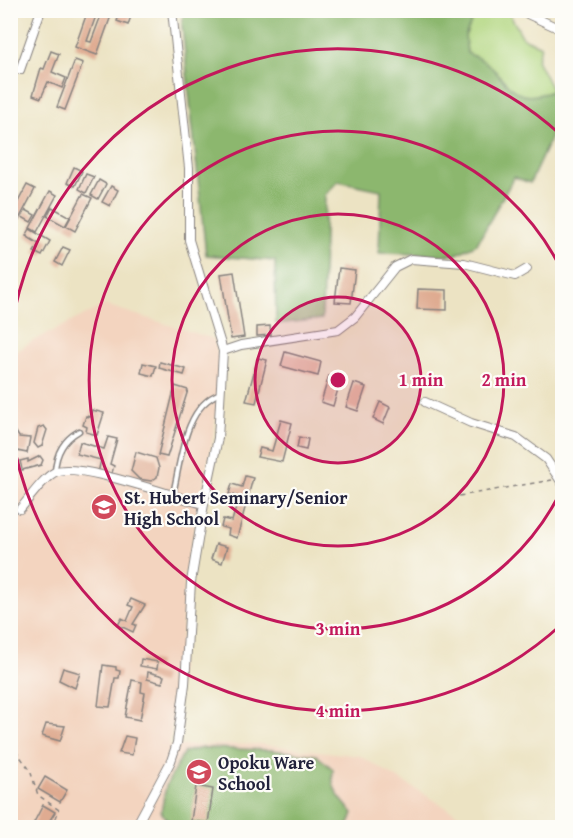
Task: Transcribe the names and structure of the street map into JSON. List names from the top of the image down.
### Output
{
  "places": {
    "school or university": ["St. Hubert Seminary/Senior High School", "Opoku Ware School"]
  },
  "rings": [
    "1 min",
    "2 min",
    "3 min",
    "4 min"
  ]
}
